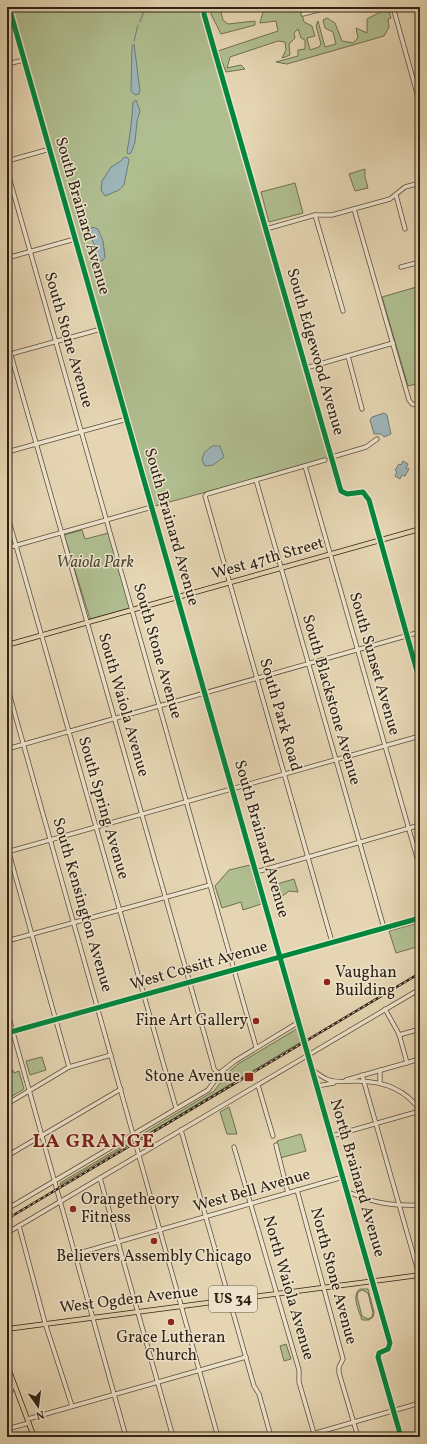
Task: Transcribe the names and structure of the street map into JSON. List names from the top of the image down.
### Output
{
  "streets": {
    "main road": ["West 47th Street", "US 34", "West Ogden Avenue"],
    "street": [
      "South Brainard Avenue",
      "South Stone Avenue",
      "South Edgewood Avenue",
      "South Sunset Avenue",
      "South Blackstone Avenue",
      "South Waiola Avenue",
      "South Park Road",
      "South Spring Avenue",
      "South Kensington Avenue",
      "West Cossitt Avenue",
      "North Brainard Avenue",
      "West Bell Avenue",
      "North Stone Avenue",
      "North Waiola Avenue"
    ]
  },
  "crossings": [
    ["South Brainard Avenue", "West 47th Street"],
    ["South Brainard Avenue", "West Cossitt Avenue"],
    ["South Brainard Avenue", "North Brainard Avenue"],
    ["South Stone Avenue", "West 47th Street"],
    ["South Stone Avenue", "West Cossitt Avenue"],
    ["South Edgewood Avenue", "West 47th Street"],
    ["West 47th Street", "South Sunset Avenue"],
    ["West 47th Street", "South Blackstone Avenue"],
    ["West 47th Street", "South Waiola Avenue"],
    ["West 47th Street", "South Park Road"],
    ["West 47th Street", "South Spring Avenue"],
    ["South Blackstone Avenue", "South Park Road"],
    ["South Blackstone Avenue", "West Cossitt Avenue"],
    ["South Waiola Avenue", "West Cossitt Avenue"],
    ["South Park Road", "West Cossitt Avenue"],
    ["South Spring Avenue", "West Cossitt Avenue"],
    ["South Kensington Avenue", "West Cossitt Avenue"],
    ["South Kensington Avenue", "West Bell Avenue"],
    ["South Kensington Avenue", "West Ogden Avenue"],
    ["North Brainard Avenue", "West Bell Avenue"],
    ["North Brainard Avenue", "West Ogden Avenue"],
    ["West Bell Avenue", "North Stone Avenue"],
    ["West Bell Avenue", "North Waiola Avenue"],
    ["North Stone Avenue", "West Ogden Avenue"],
    ["North Waiola Avenue", "West Ogden Avenue"]
  ],
  "districts": ["LA GRANGE"],
  "parks": ["Waiola Park"],
  "places": {
    "other": [
      "Vaughan Building",
      "Fine Art Gallery",
      "Orangetheory Fitness",
      "Believers Assembly Chicago",
      "Grace Lutheran Church"
    ],
    "transit": ["Stone Avenue"]
  },
  "north": "bottom"
}
